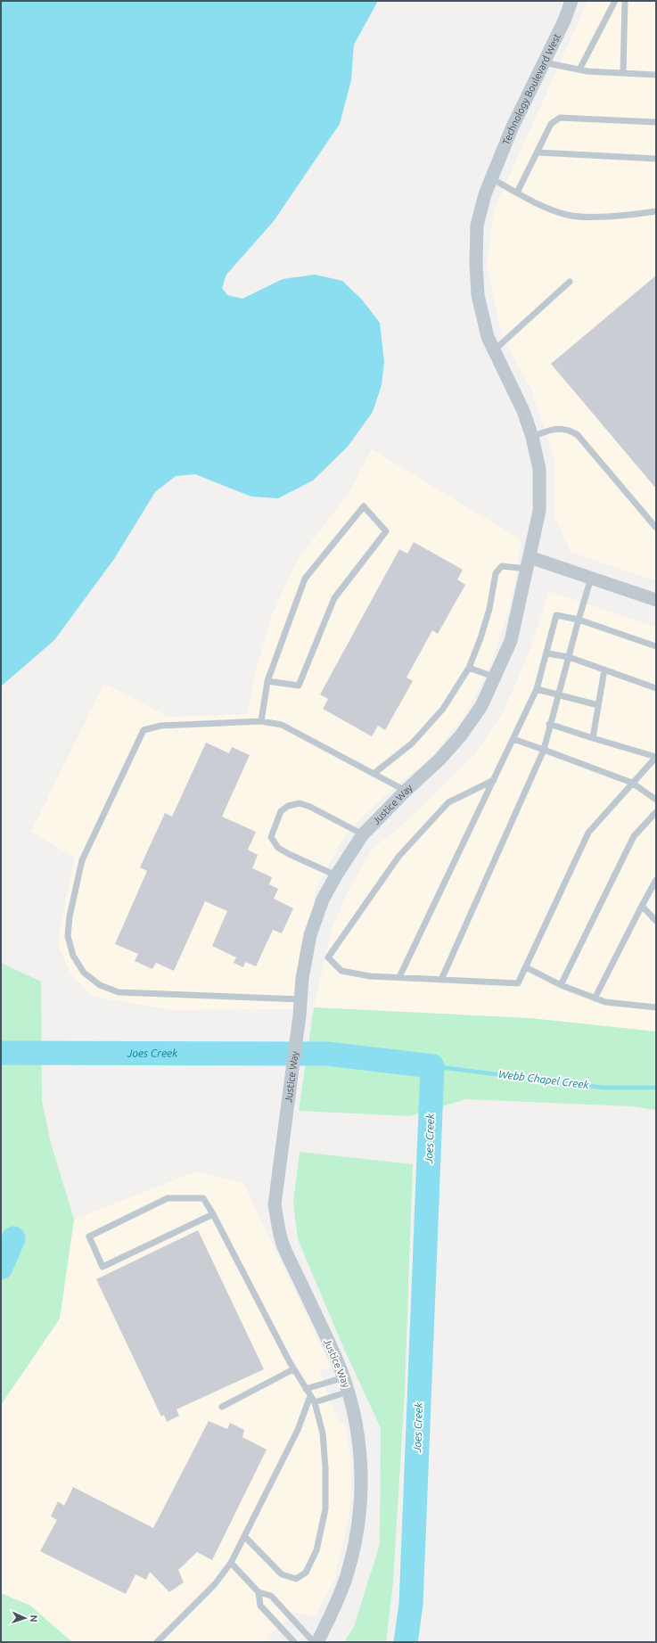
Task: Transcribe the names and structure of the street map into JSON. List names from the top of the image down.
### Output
{
  "streets": {
    "street": ["Technology Boulevard West", "Justice Way"]
  },
  "crossings": [
    ["Technology Boulevard West", "Justice Way"]
  ],
  "water": ["Joes Creek", "Webb Chapel Creek"],
  "north": "right"
}
